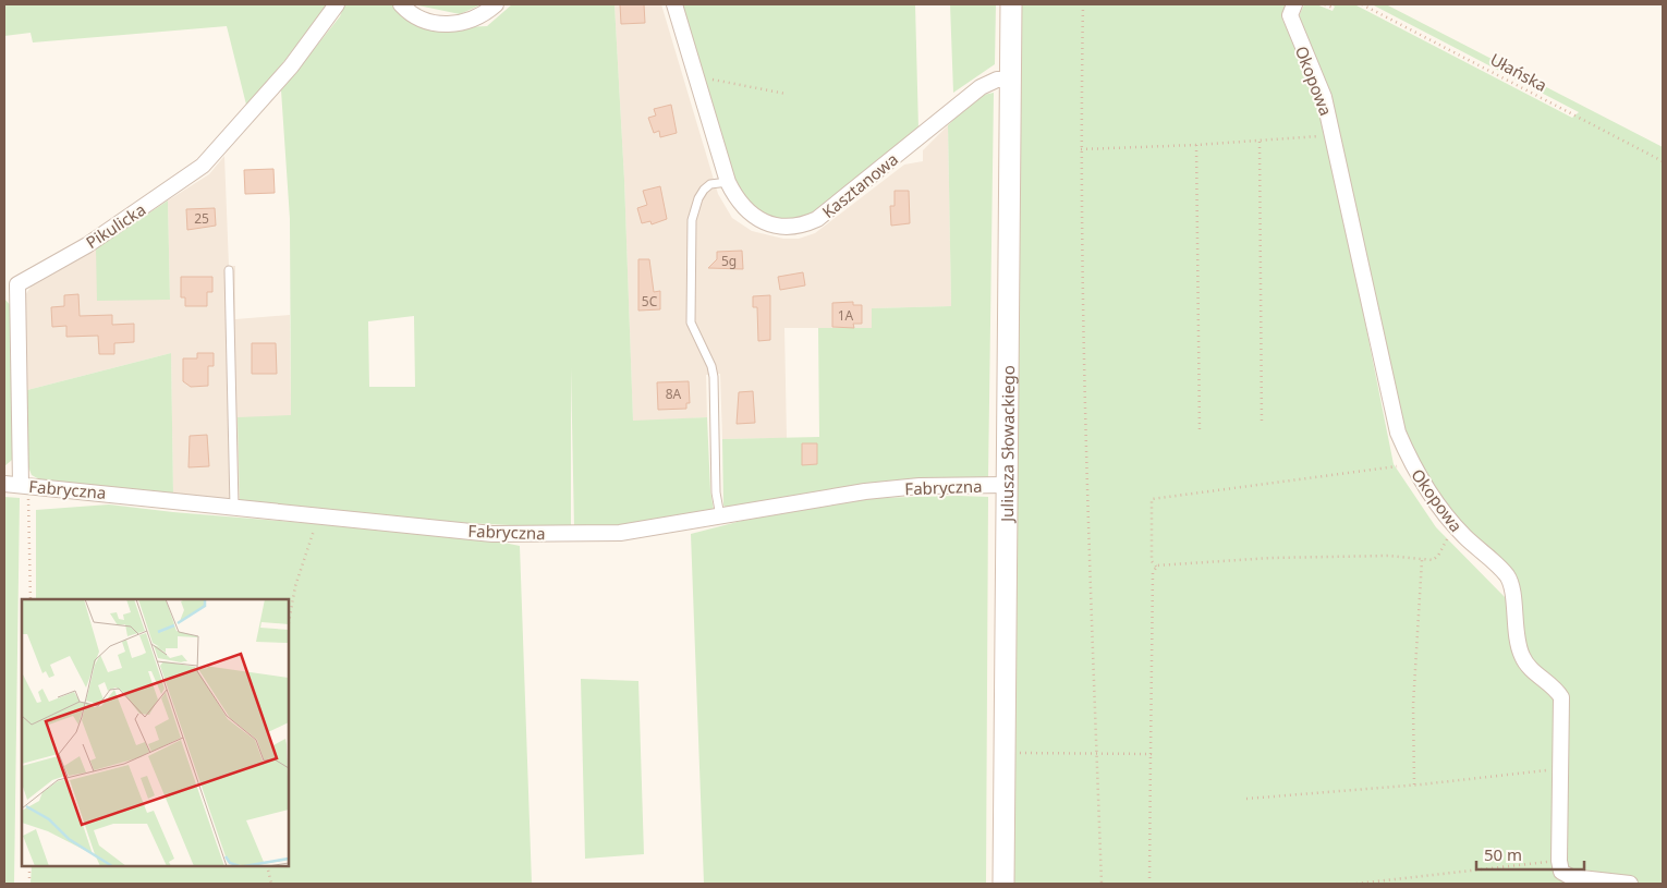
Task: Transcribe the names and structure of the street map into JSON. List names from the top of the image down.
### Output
{
  "streets": {
    "street": [
      "Okopowa",
      "Kasztanowa",
      "Pikulicka",
      "Juliusza Słowackiego",
      "Fabryczna"
    ],
    "path": ["Ułańska"]
  },
  "crossings": [
    ["Kasztanowa", "Juliusza Słowackiego"],
    ["Pikulicka", "Fabryczna"],
    ["Juliusza Słowackiego", "Fabryczna"]
  ],
  "house_numbers": [
    "25",
    "5g",
    "5C",
    "1A",
    "8A"
  ],
  "scale_bar": "50 m"
}
